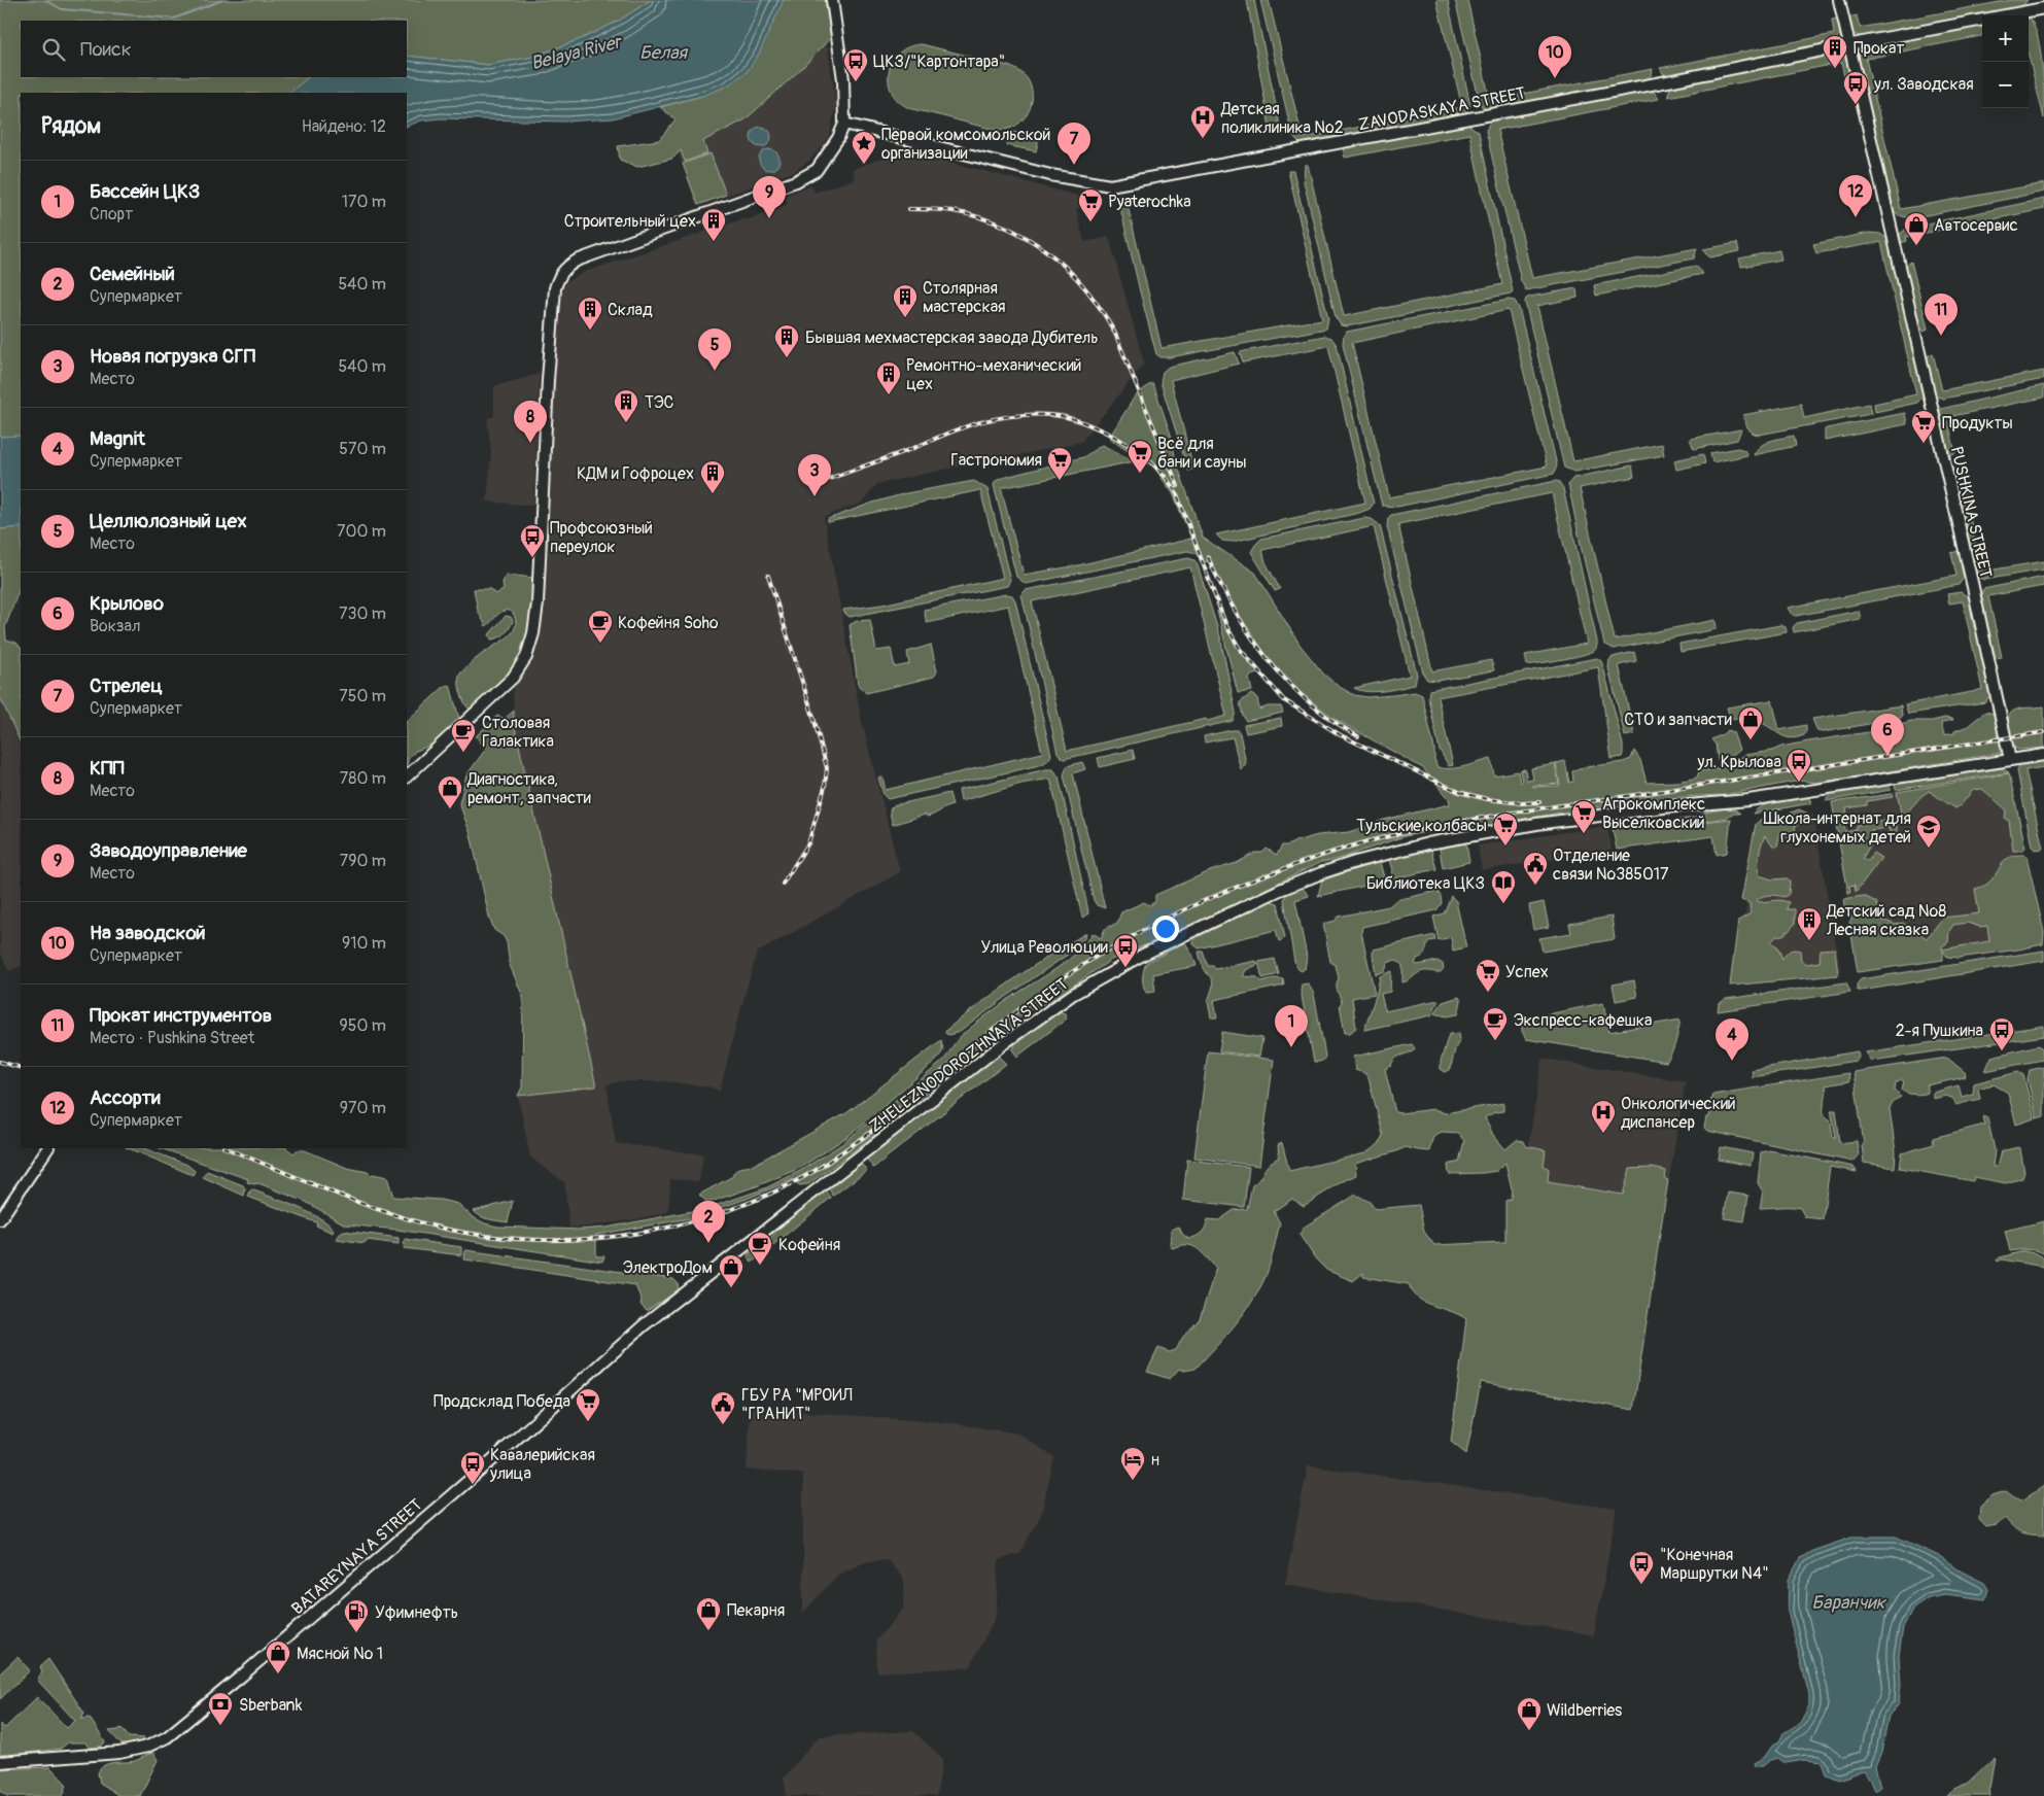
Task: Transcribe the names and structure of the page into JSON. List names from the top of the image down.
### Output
{
  "streets": {
    "main road": [
      "ZAVODASKAYA STREET",
      "PUSHKINA STREET",
      "ZHELEZNODOROZHNAYA STREET",
      "BATAREYNAYA STREET"
    ]
  },
  "crossings": [
    ["ZAVODASKAYA STREET", "PUSHKINA STREET"],
    ["PUSHKINA STREET", "ZHELEZNODOROZHNAYA STREET"],
    ["ZHELEZNODOROZHNAYA STREET", "BATAREYNAYA STREET"]
  ],
  "water": ["Belaya River", "Белая", "Баранчик"],
  "places": {
    "building": [
      "Прокат",
      "Строительный цех",
      "Столярная мастерская",
      "Склад",
      "Бывшая мехмастерская завода Дубитель",
      "Ремонтно-механический цех",
      "ТЭС",
      "КДМ и Гофроцех",
      "Детский сад №8 Лесная сказка"
    ],
    "bus stop": [
      "ЦКЗ/\"Картонтара\"",
      "ул. Заводская",
      "Профсоюзный переулок",
      "ул. Крылова",
      "Улица Революции",
      "2-я Пушкина",
      "Кавалерийская улица",
      "\"Конечная Маршрутки N4\""
    ],
    "hospital": ["Детская поликлиника №2", "Онкологический диспансер"],
    "place": ["Первой комсомольской организации"],
    "supermarket": [
      "Pyaterochka",
      "Продукты",
      "Всё для бани и сауны",
      "Гастрономия",
      "Агрокомплекс Выселковский",
      "Тульские колбасы",
      "Успех",
      "Продсклад Победа"
    ],
    "shop": [
      "Автосервис",
      "СТО и запчасти",
      "Диагностика, ремонт, запчасти",
      "ЭлектроДом",
      "Пекарня",
      "Мясной № 1",
      "Wildberries"
    ],
    "cafe": [
      "Кофейня Soho",
      "Столовая Галактика",
      "Экспресс-кафешка",
      "Кофейня"
    ],
    "school or university": ["Школа-интернат для глухонемых детей"],
    "public building": ["Отделение связи №385017", "ГБУ РА \"МРОИЛ \"ГРАНИТ\""],
    "library": ["Библиотека ЦКЗ"],
    "hotel": ["н"],
    "fuel station": ["Уфимнефть"],
    "bank": ["Sberbank"]
  },
  "page": {
    "map_buttons": ["+", "−"],
    "search": "Поиск",
    "pins": [
      "10",
      "7",
      "12",
      "9",
      "11",
      "5",
      "8",
      "3",
      "6",
      "1",
      "4",
      "2"
    ],
    "heading": ["Рядом", "Найдено: 12"],
    "list": [
      {
        "mark": "1",
        "name": "Бассейн ЦКЗ",
        "note": "Спорт",
        "value": "170 m"
      },
      {
        "mark": "2",
        "name": "Семейный",
        "note": "Супермаркет",
        "value": "540 m"
      },
      {
        "mark": "3",
        "name": "Новая погрузка СГП",
        "note": "Место",
        "value": "540 m"
      },
      {
        "mark": "4",
        "name": "Magnit",
        "note": "Супермаркет",
        "value": "570 m"
      },
      {
        "mark": "5",
        "name": "Целлюлозный цех",
        "note": "Место",
        "value": "700 m"
      },
      {
        "mark": "6",
        "name": "Крылово",
        "note": "Вокзал",
        "value": "730 m"
      },
      {
        "mark": "7",
        "name": "Стрелец",
        "note": "Супермаркет",
        "value": "750 m"
      },
      {
        "mark": "8",
        "name": "КПП",
        "note": "Место",
        "value": "780 m"
      },
      {
        "mark": "9",
        "name": "Заводоуправление",
        "note": "Место",
        "value": "790 m"
      },
      {
        "mark": "10",
        "name": "На заводской",
        "note": "Супермаркет",
        "value": "910 m"
      },
      {
        "mark": "11",
        "name": "Прокат инструментов",
        "note": "Место · Pushkina Street",
        "value": "950 m"
      },
      {
        "mark": "12",
        "name": "Ассорти",
        "note": "Супермаркет",
        "value": "970 m"
      }
    ]
  }
}
